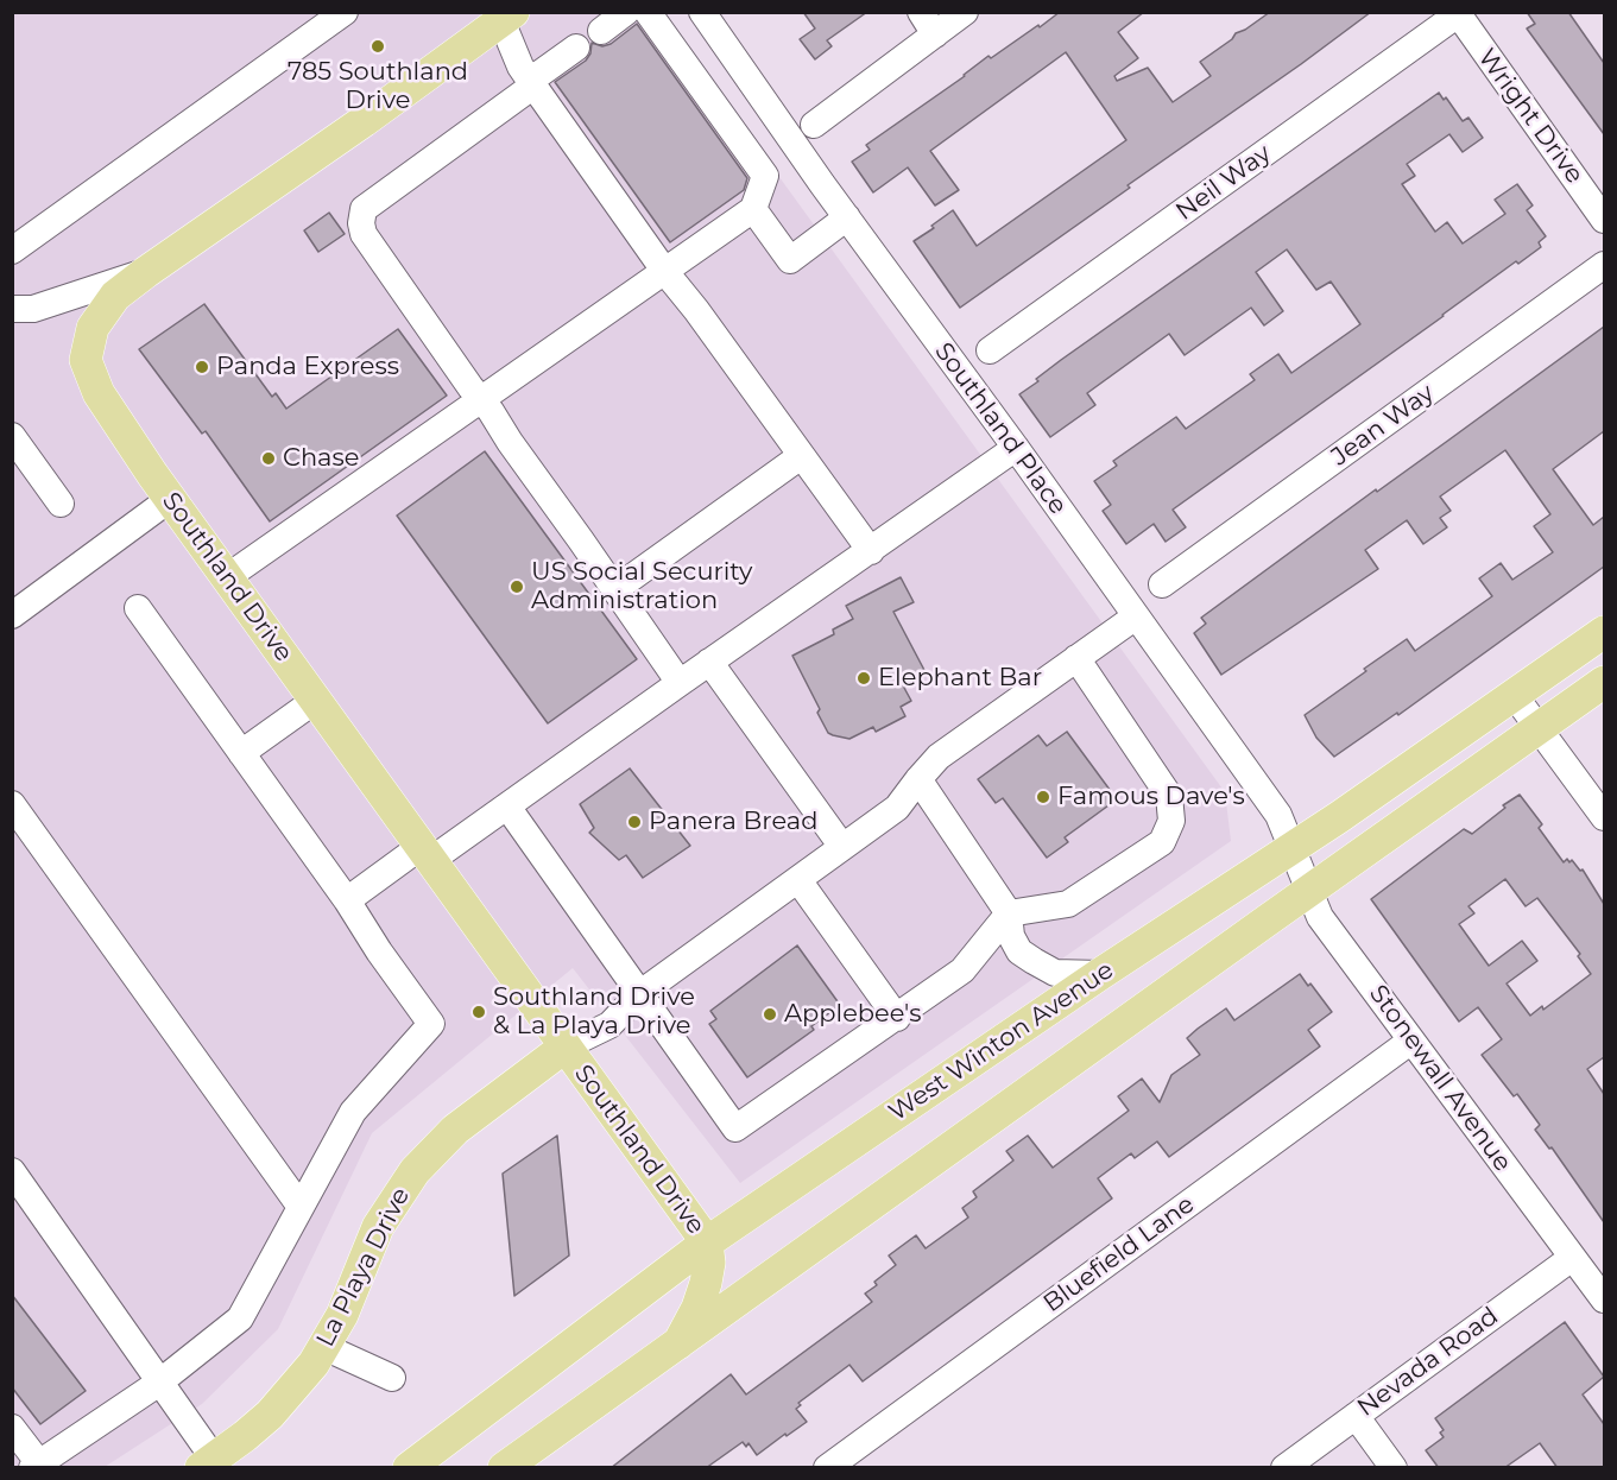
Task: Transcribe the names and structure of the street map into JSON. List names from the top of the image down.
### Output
{
  "streets": {
    "main road": ["Southland Drive", "West Winton Avenue", "La Playa Drive"],
    "street": [
      "Wright Drive",
      "Neil Way",
      "Jean Way",
      "Southland Place",
      "Stonewall Avenue",
      "Bluefield Lane",
      "Nevada Road"
    ]
  },
  "crossings": [
    ["Wright Drive", "Neil Way"],
    ["Southland Place", "West Winton Avenue"],
    ["Southland Place", "Stonewall Avenue"],
    ["Southland Drive", "West Winton Avenue"],
    ["Southland Drive", "La Playa Drive"],
    ["West Winton Avenue", "Stonewall Avenue"],
    ["Stonewall Avenue", "Bluefield Lane"],
    ["Stonewall Avenue", "Nevada Road"]
  ],
  "places": [
    "785 Southland Drive",
    "Panda Express",
    "Chase",
    "US Social Security Administration",
    "Elephant Bar",
    "Famous Dave's",
    "Panera Bread",
    "Southland Drive & La Playa Drive",
    "Applebee's"
  ]
}
